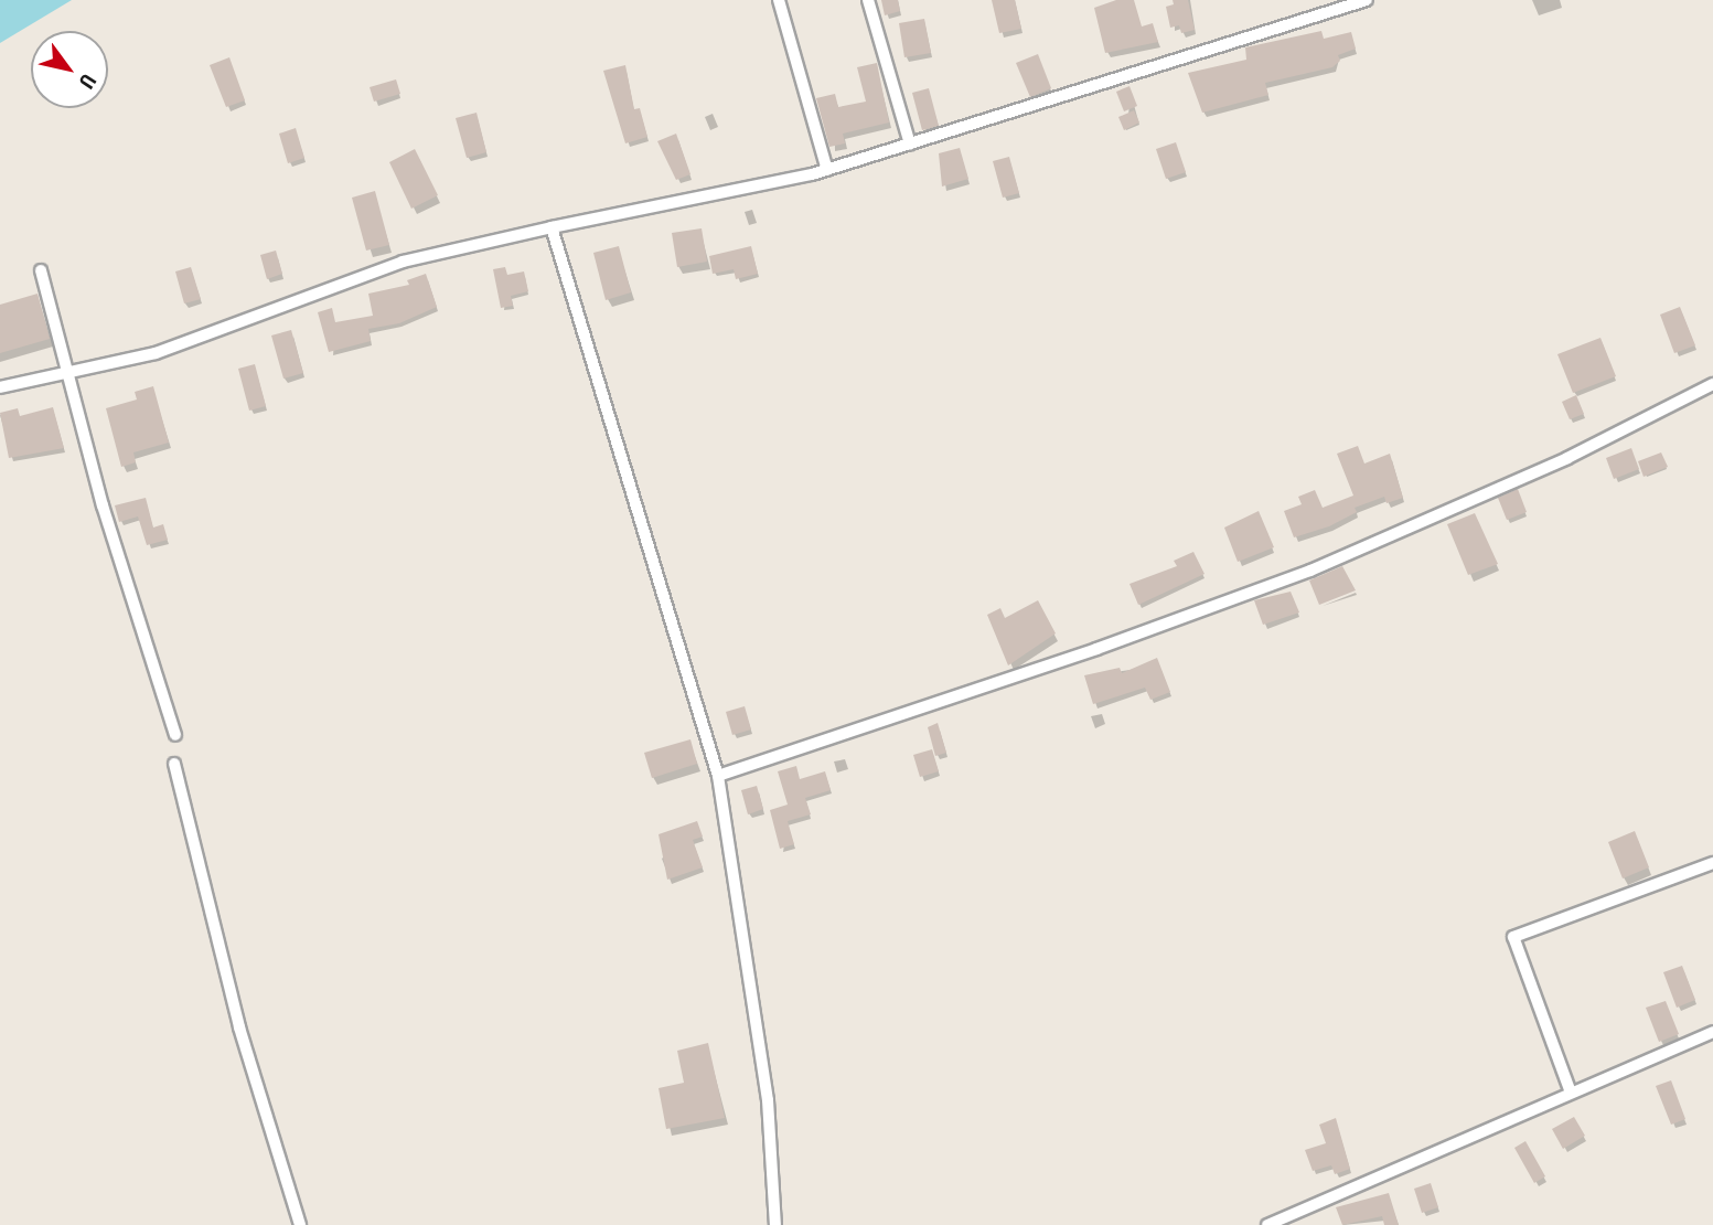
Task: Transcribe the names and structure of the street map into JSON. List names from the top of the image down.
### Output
{
  "north": "bottom right"
}
